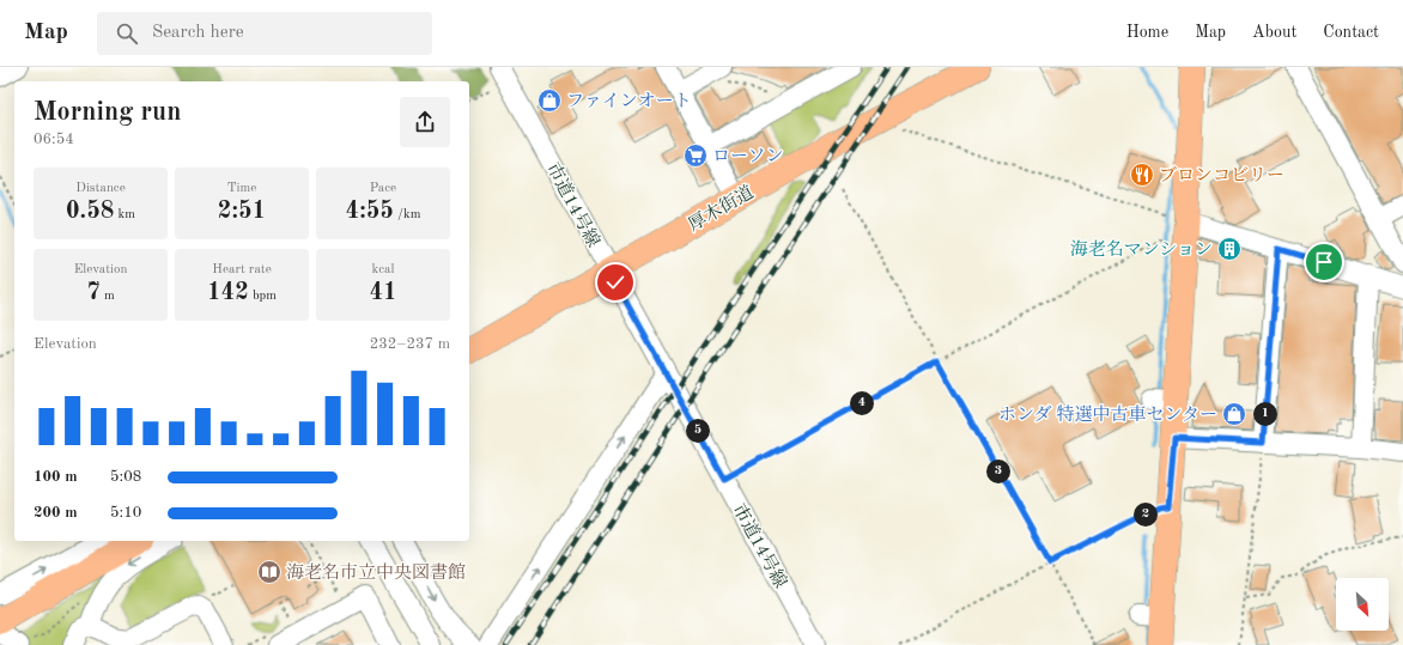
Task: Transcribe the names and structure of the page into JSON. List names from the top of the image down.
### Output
{
  "streets": {
    "main road": ["厚木街道"],
    "street": ["市道14号線"]
  },
  "crossings": [
    ["市道14号線", "厚木街道"]
  ],
  "places": {
    "shop": ["ファインオート", "ホンダ 特選中古車センター"],
    "supermarket": ["ローソン"],
    "restaurant": ["ブロンコビリー"],
    "building": ["海老名マンション"],
    "library": ["海老名市立中央図書館"]
  },
  "north": "bottom right",
  "page": {
    "header": "Map",
    "search": "Search here",
    "nav": [
      "Home",
      "Map",
      "About",
      "Contact"
    ],
    "heading": ["Morning run", "06:54"],
    "stats": [
      ["Distance", "0.58 km"],
      ["Time", "2:51"],
      ["Pace", "4:55 /km"],
      ["Elevation", "7 m"],
      ["Heart rate", "142 bpm"],
      ["kcal", "41"]
    ],
    "chart": ["Elevation", "232–237 m"],
    "pins": [
      "4",
      "1",
      "5",
      "3",
      "2"
    ],
    "list": [
      {
        "name": "100 m",
        "note": "5:08"
      },
      {
        "name": "200 m",
        "note": "5:10"
      }
    ]
  }
}
